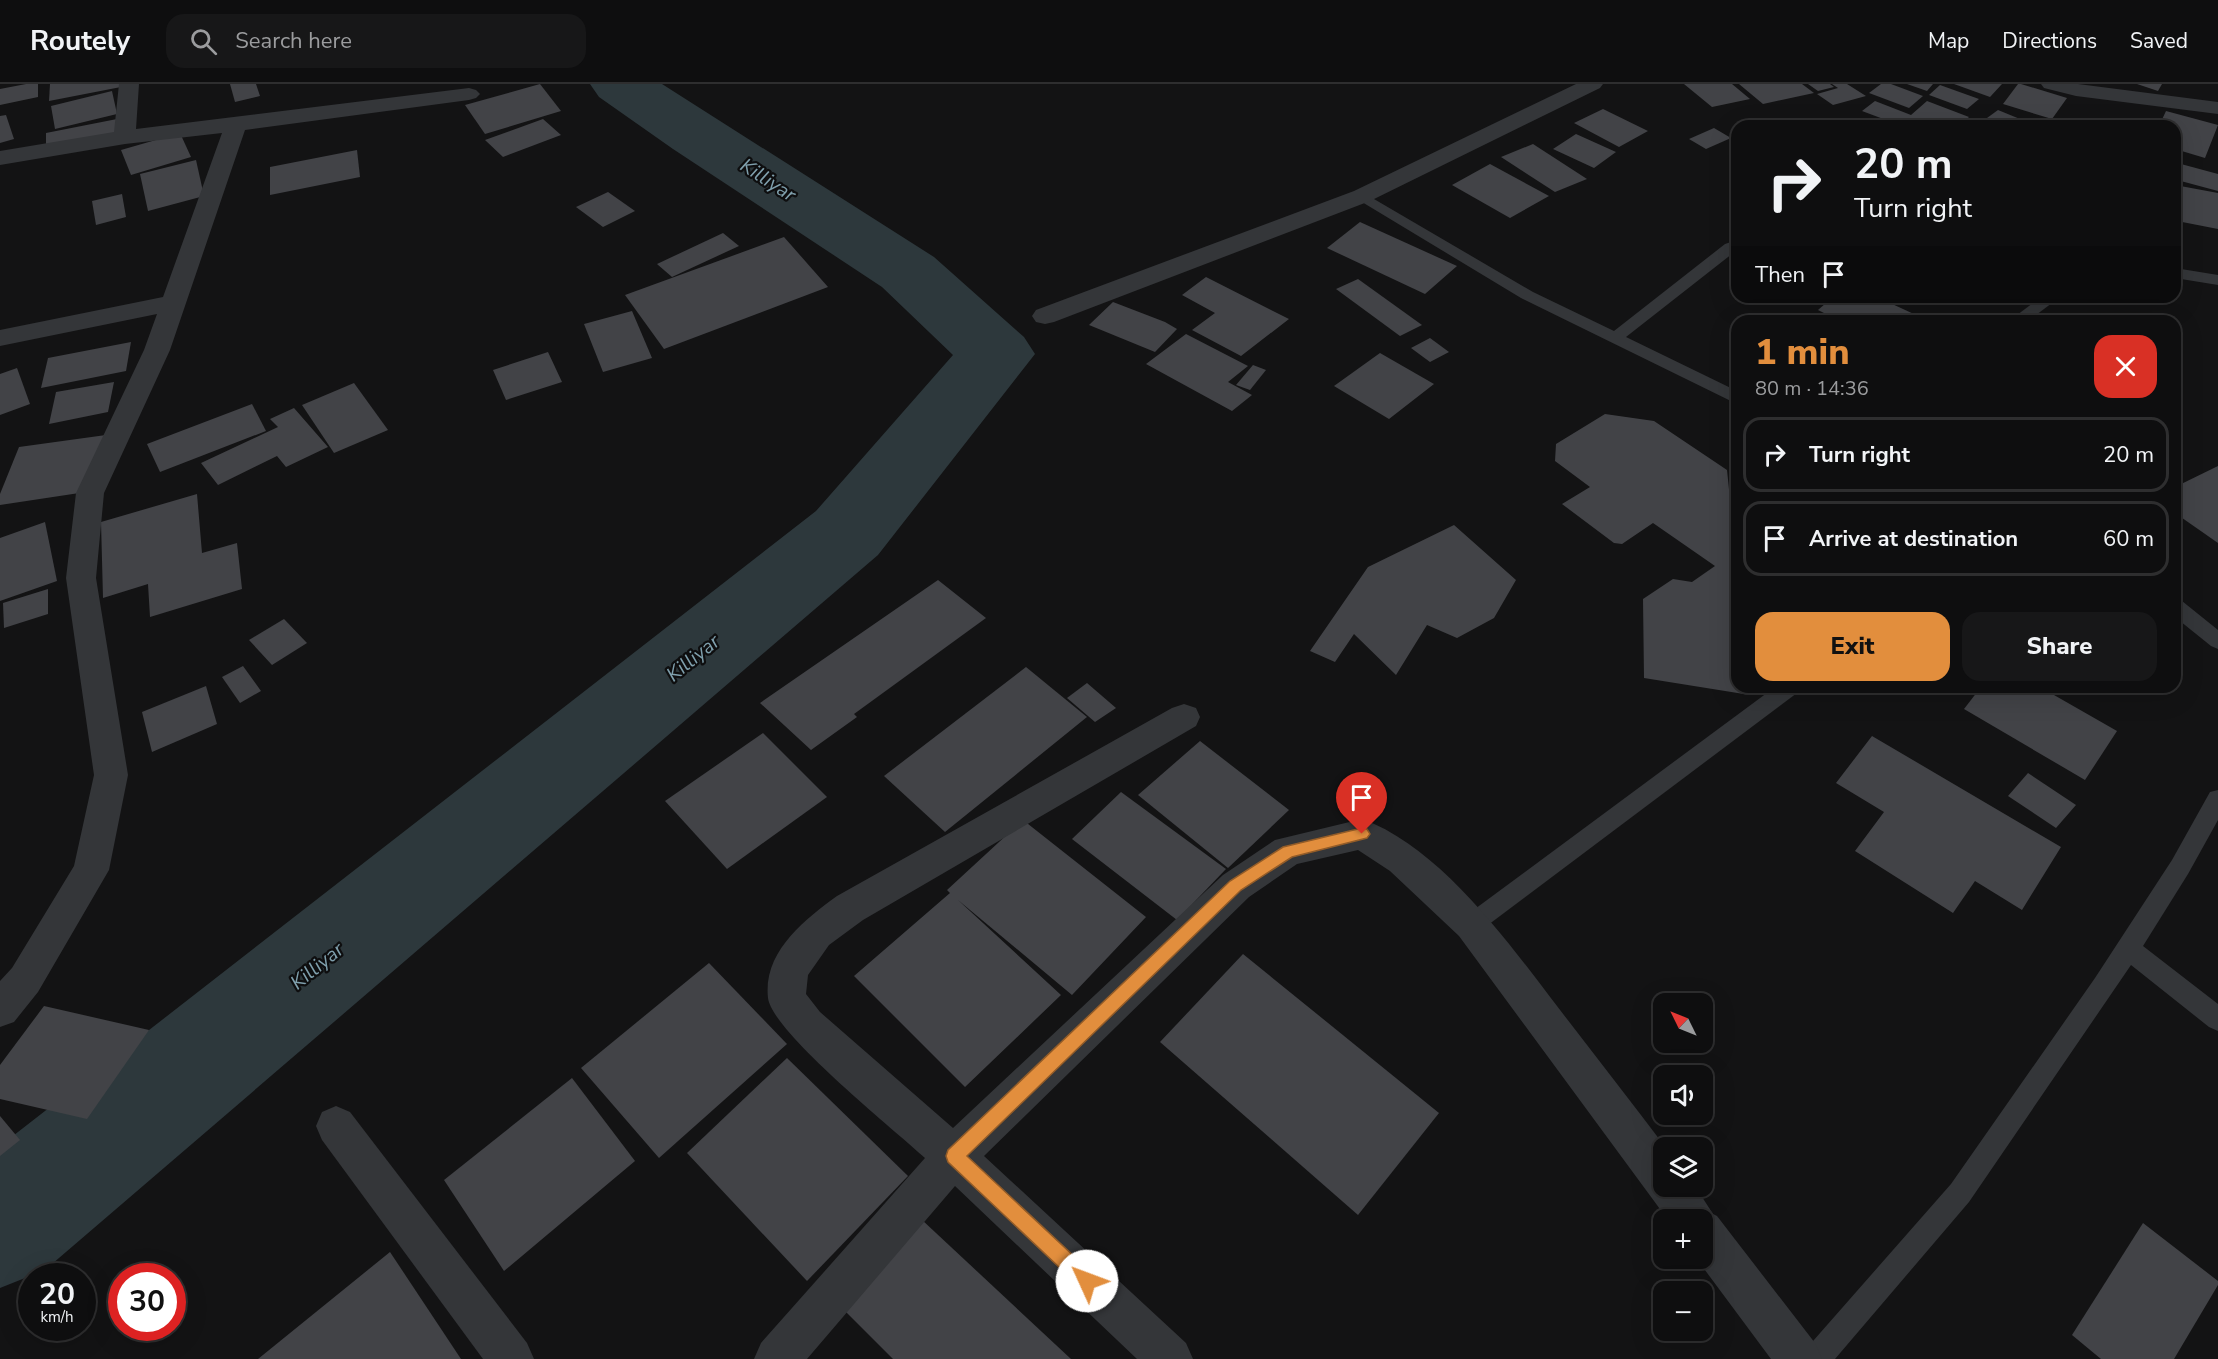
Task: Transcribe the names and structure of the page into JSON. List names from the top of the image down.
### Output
{
  "water": ["Killiyar"],
  "north": "top left",
  "page": {
    "header": "Routely",
    "search": "Search here",
    "nav": ["Map", "Directions", "Saved"],
    "turn": ["20 m", "Turn right"],
    "then": "Then",
    "heading": ["1 min", "80 m · 14:36"],
    "list": [
      {
        "name": "Turn right",
        "value": "20 m"
      },
      {
        "name": "Arrive at destination",
        "value": "60 m"
      }
    ],
    "buttons": ["Exit", "Share"],
    "map_buttons": ["+", "−"],
    "speed": "20 km/h",
    "limit": "30"
  }
}
